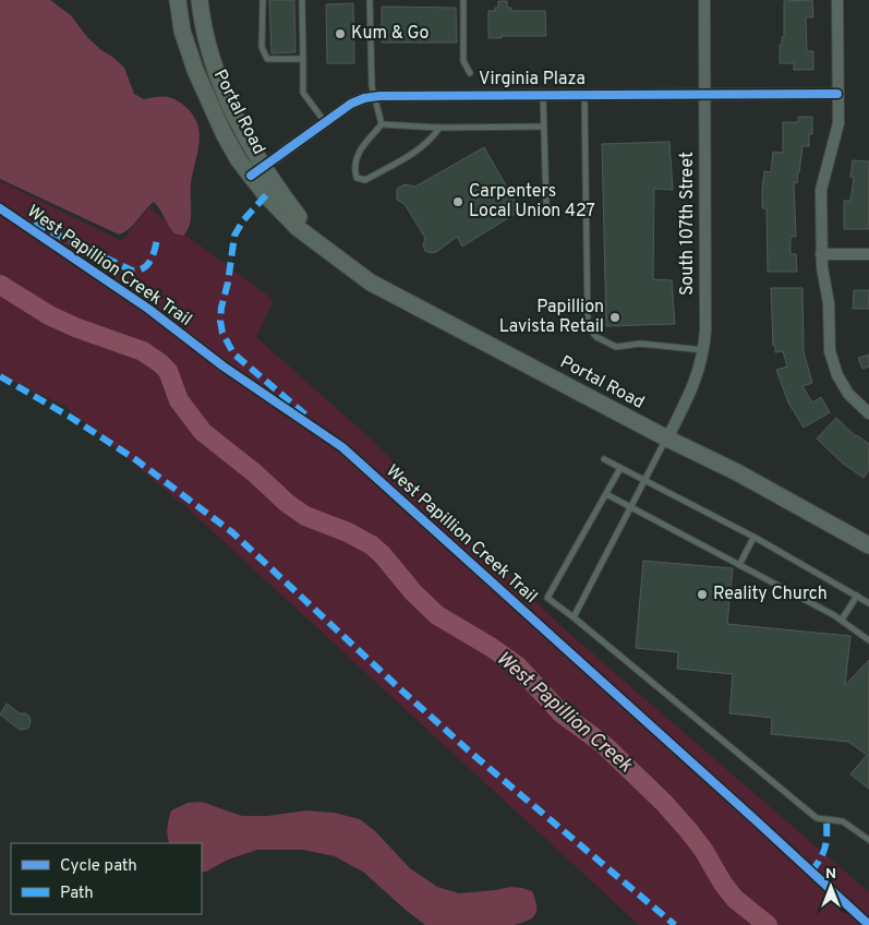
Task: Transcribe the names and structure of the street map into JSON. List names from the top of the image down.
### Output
{
  "streets": {
    "main road": ["Portal Road"],
    "street": ["Virginia Plaza", "South 107th Street"],
    "cycle path": ["West Papillion Creek Trail"]
  },
  "crossings": [
    ["Virginia Plaza", "Portal Road"],
    ["Virginia Plaza", "South 107th Street"],
    ["Portal Road", "South 107th Street"]
  ],
  "water": ["West Papillion Creek"],
  "places": [
    "Kum & Go",
    "Carpenters Local Union 427",
    "Papillion Lavista Retail",
    "Reality Church"
  ],
  "legend": ["Cycle path", "Path"],
  "north": "top"
}
